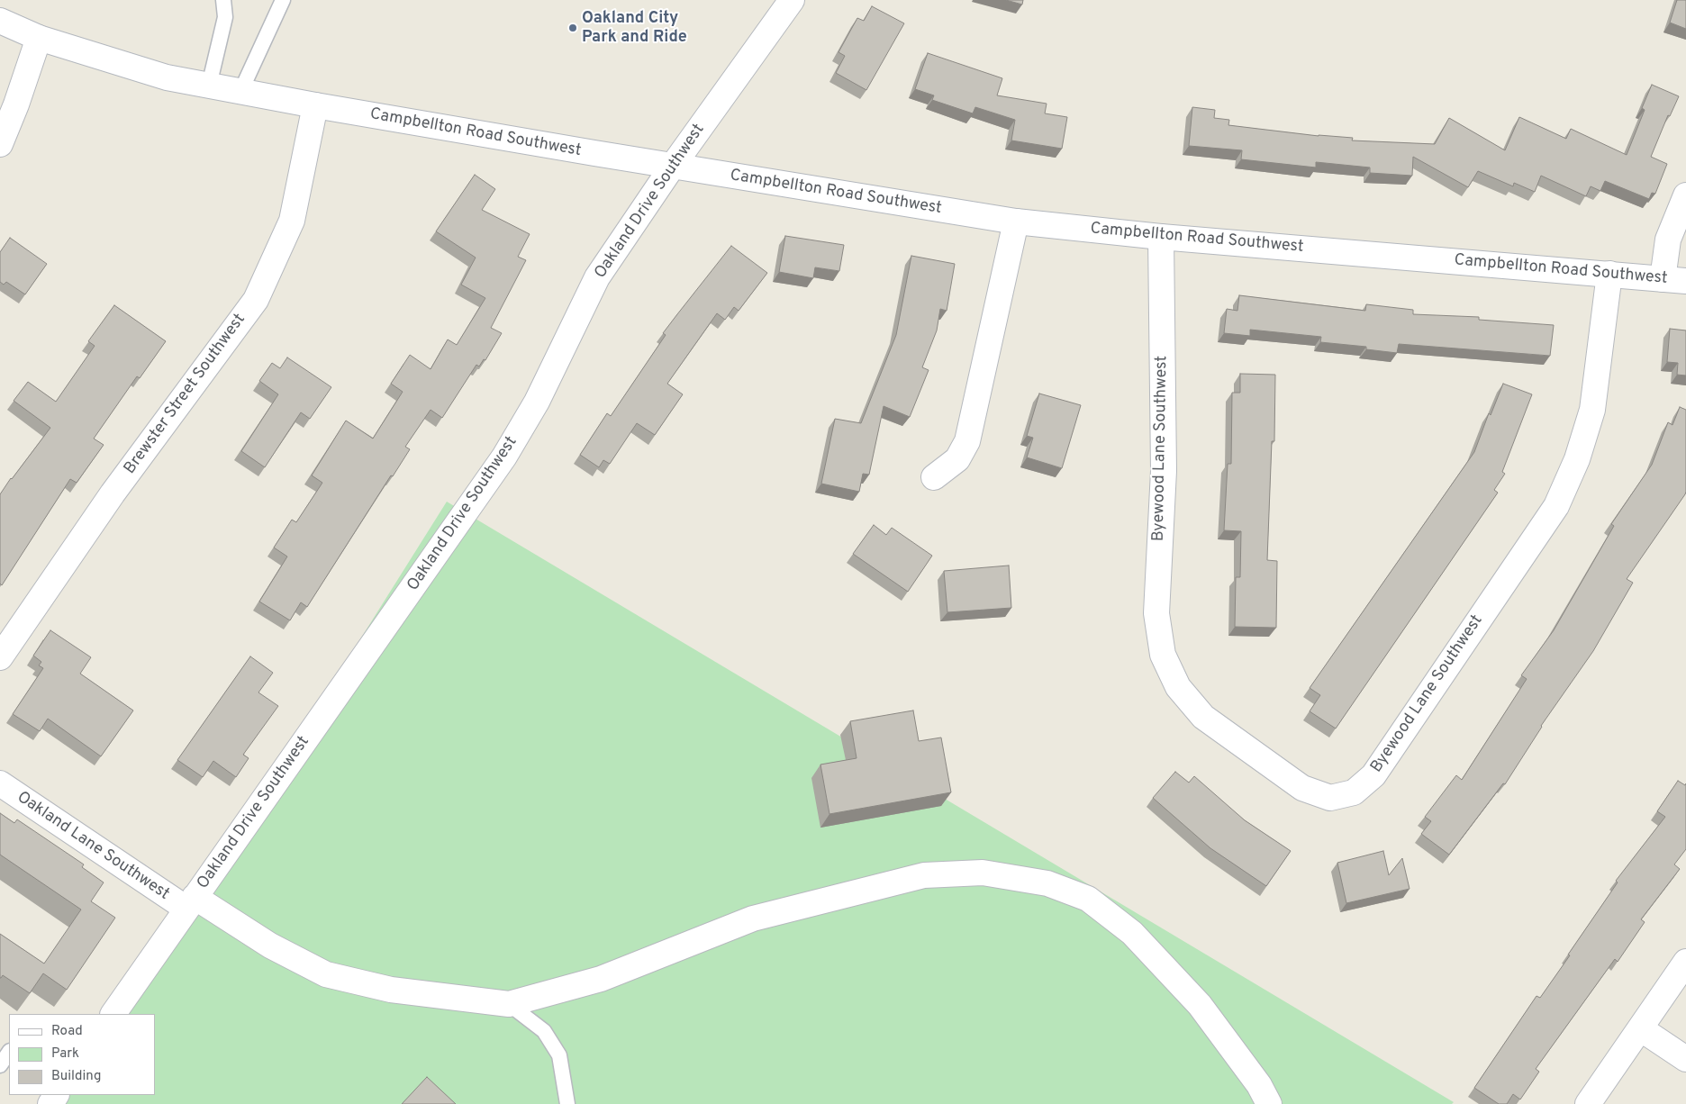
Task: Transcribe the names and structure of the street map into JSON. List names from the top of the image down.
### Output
{
  "streets": {
    "street": [
      "Campbellton Road Southwest",
      "Oakland Drive Southwest",
      "Brewster Street Southwest",
      "Byewood Lane Southwest",
      "Oakland Lane Southwest"
    ]
  },
  "crossings": [
    ["Campbellton Road Southwest", "Oakland Drive Southwest"],
    ["Campbellton Road Southwest", "Brewster Street Southwest"],
    ["Campbellton Road Southwest", "Byewood Lane Southwest"],
    ["Oakland Drive Southwest", "Oakland Lane Southwest"]
  ],
  "places": ["Oakland City Park and Ride"],
  "legend": ["Road", "Park", "Building"]
}
